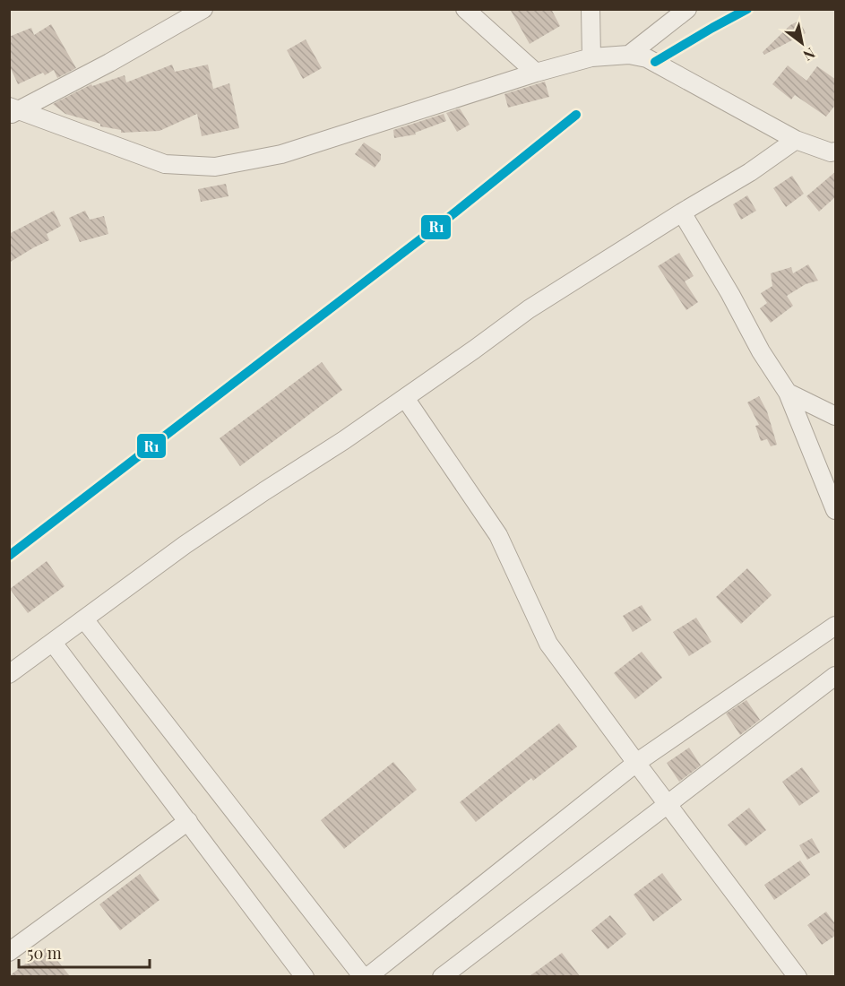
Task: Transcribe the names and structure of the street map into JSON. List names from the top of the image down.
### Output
{
  "lines": ["transit line R1"],
  "scale_bar": "50 m",
  "north": "bottom right"
}
